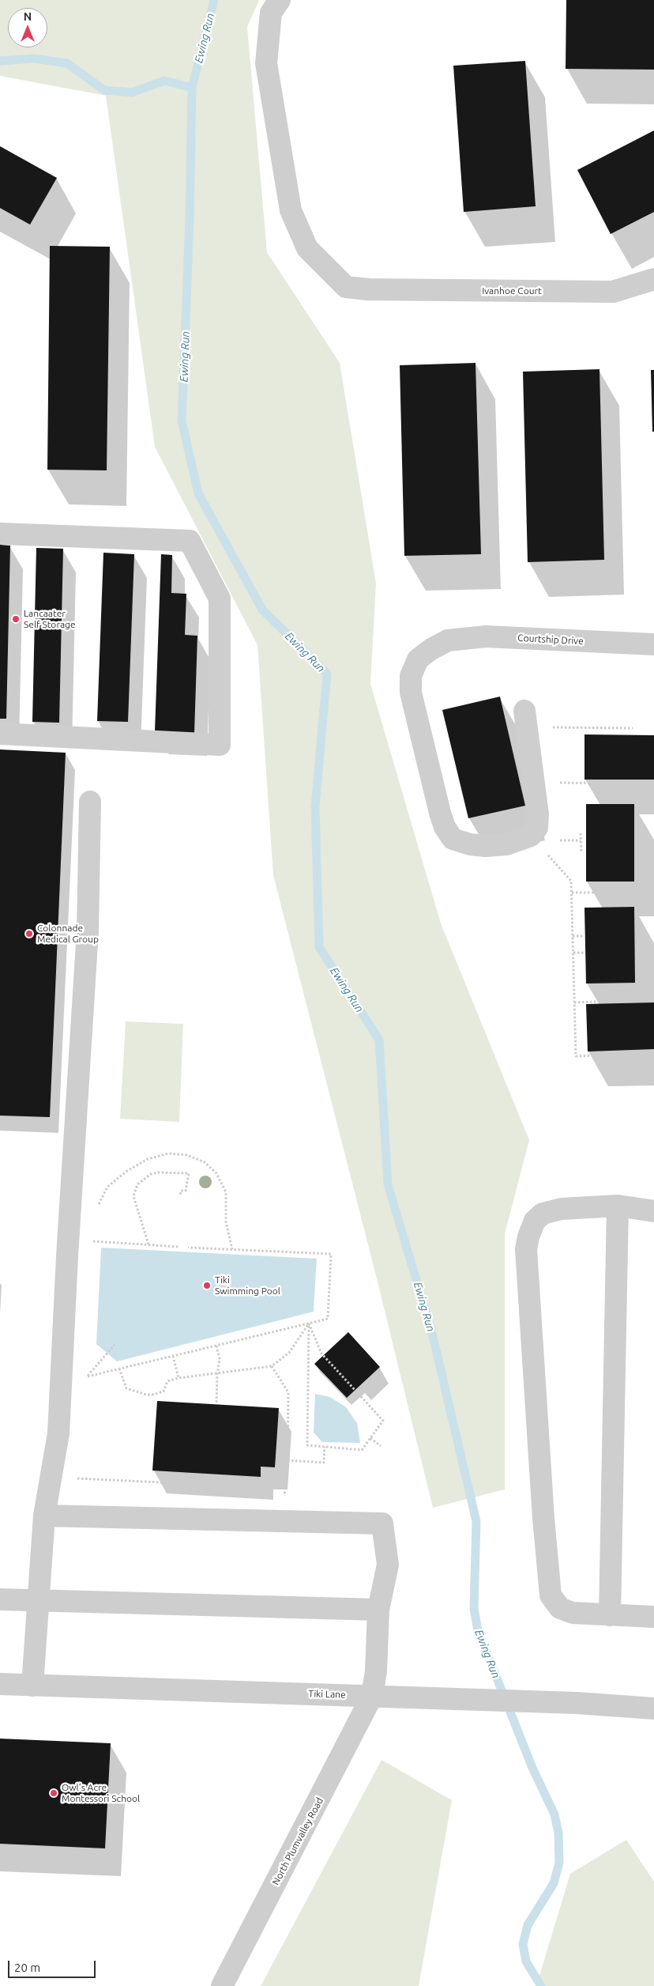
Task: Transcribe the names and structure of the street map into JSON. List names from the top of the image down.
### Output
{
  "streets": {
    "street": [
      "Ivanhoe Court",
      "Courtship Drive",
      "Tiki Lane",
      "North Plumvalley Road"
    ]
  },
  "crossings": [
    ["Tiki Lane", "North Plumvalley Road"]
  ],
  "water": ["Ewing Run"],
  "places": [
    "Lancaater Self Storage",
    "Colonnade Medical Group",
    "Tiki Swimming Pool",
    "Owl's Acre Montessori School"
  ],
  "scale_bar": "20 m",
  "north": "top"
}
